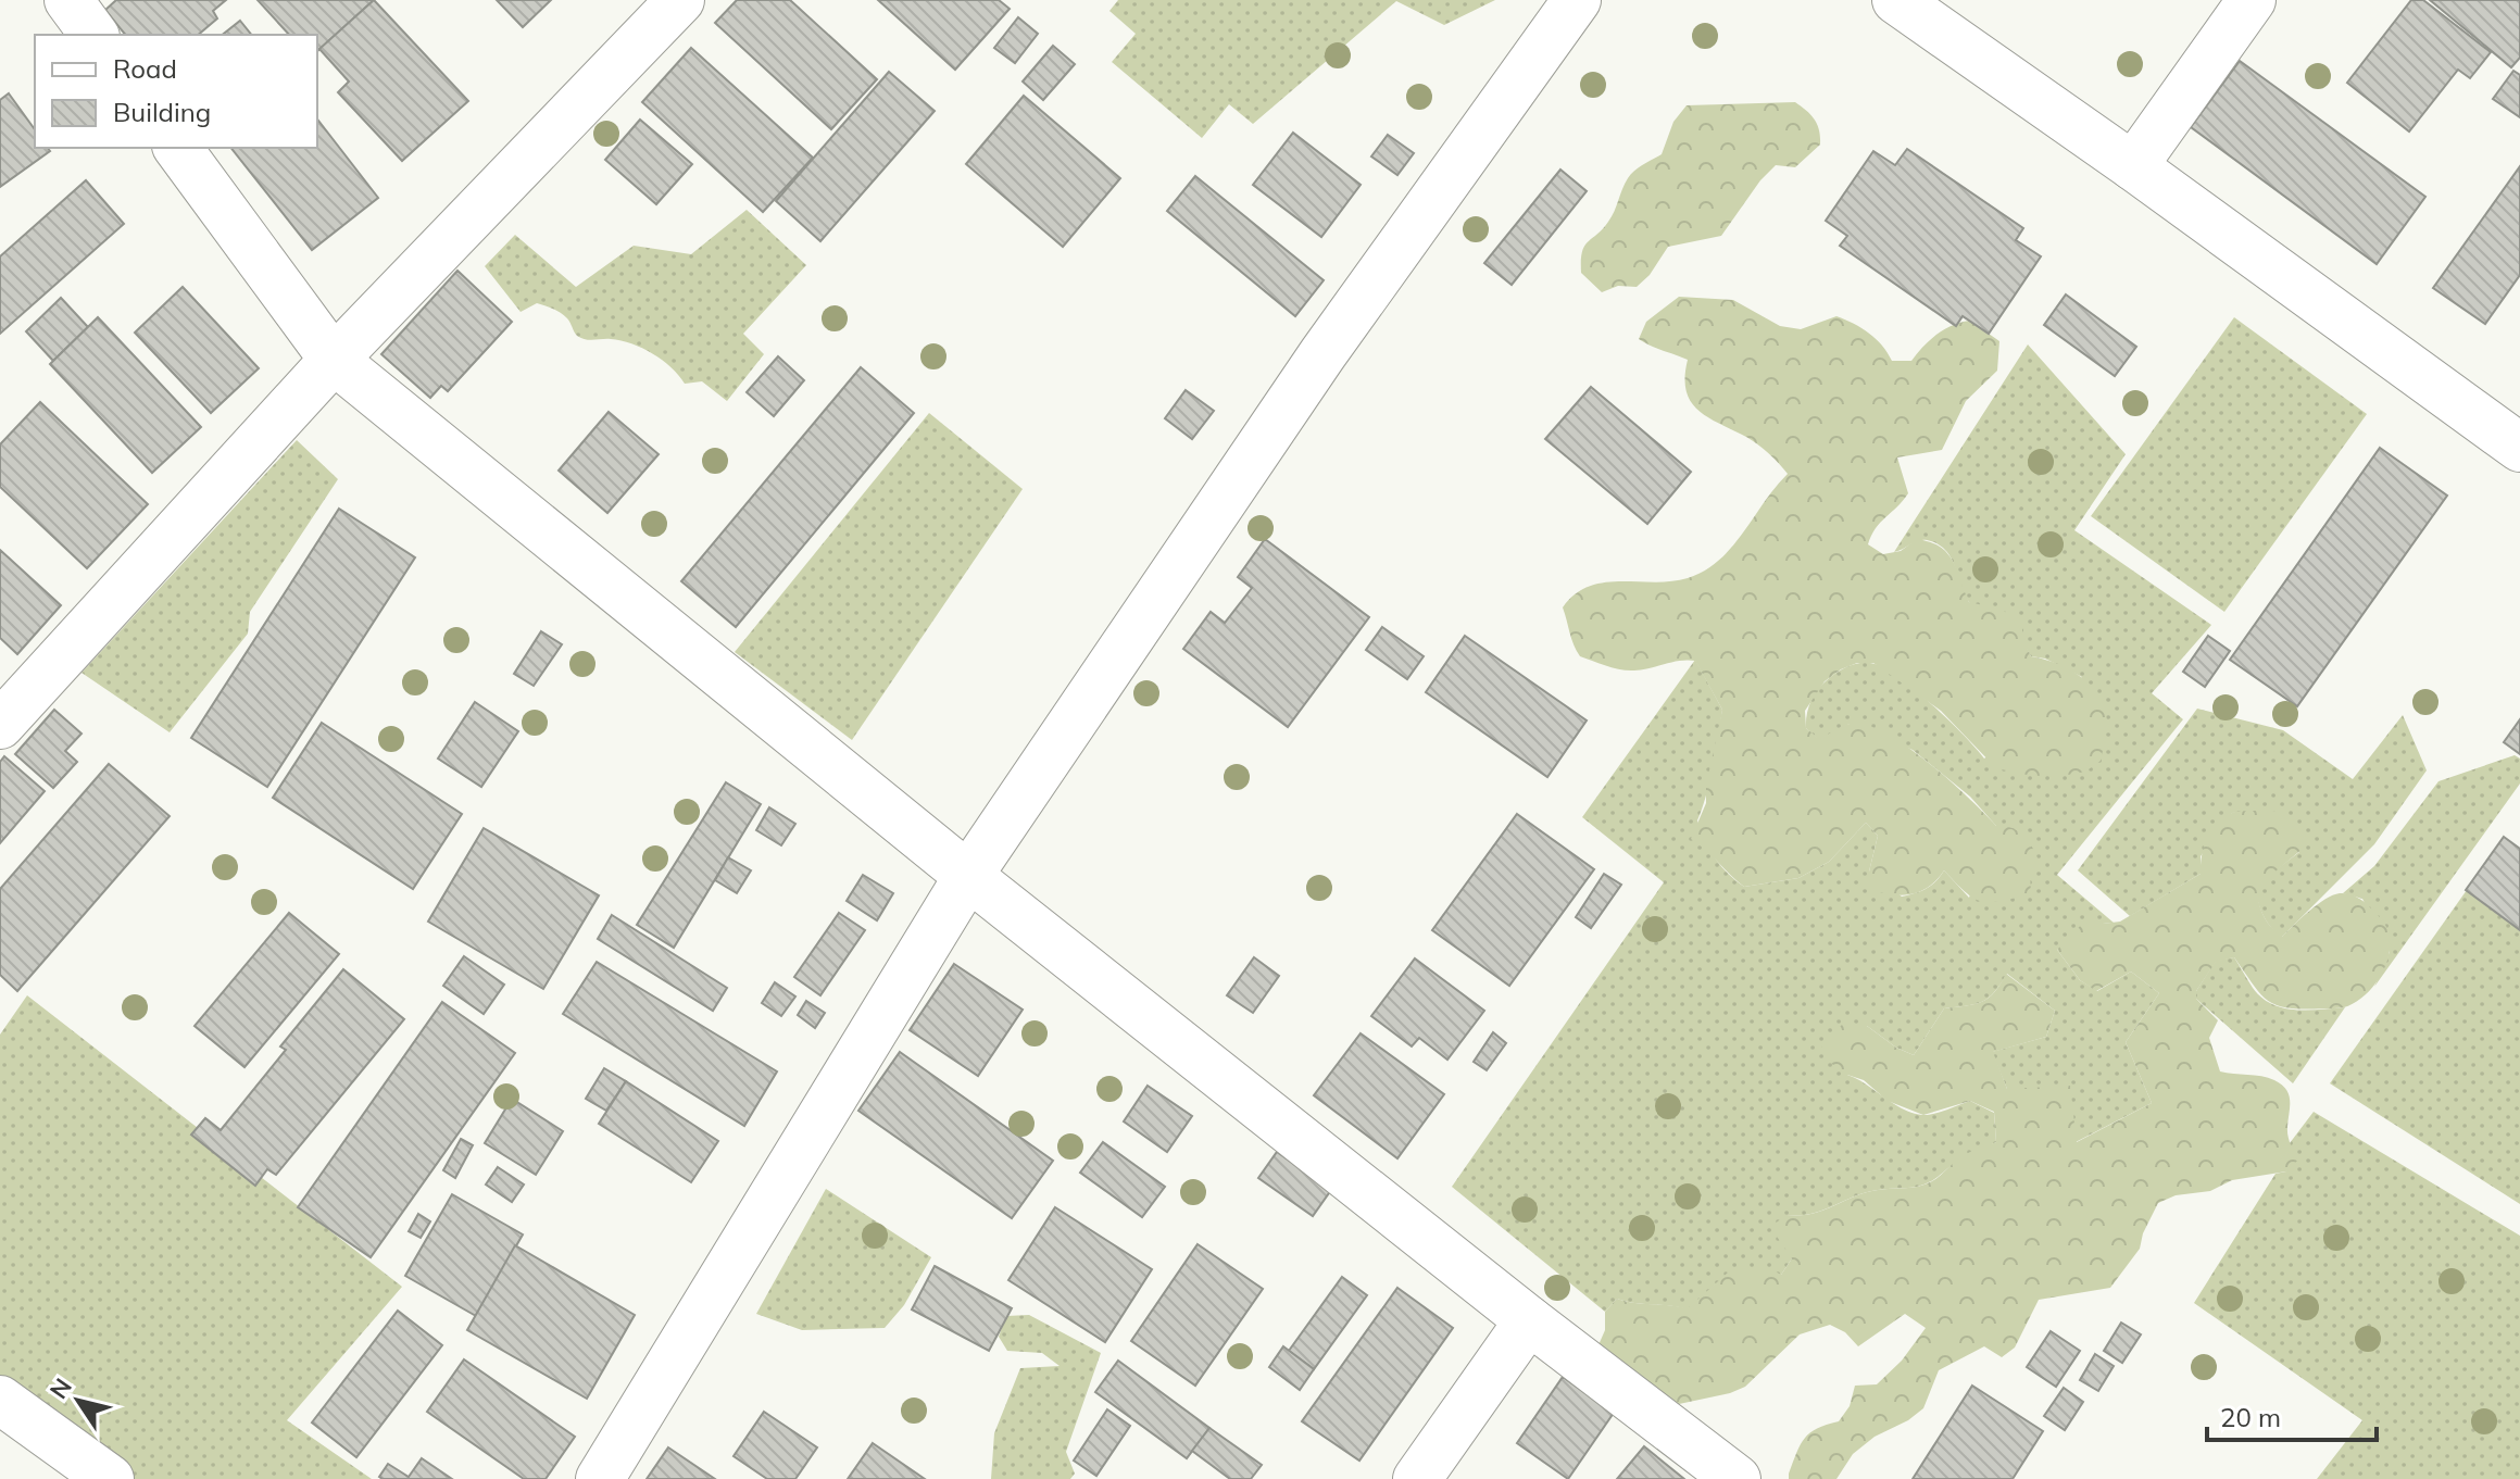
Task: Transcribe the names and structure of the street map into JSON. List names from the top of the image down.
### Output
{
  "legend": ["Road", "Building"],
  "scale_bar": "20 m",
  "north": "top left"
}
